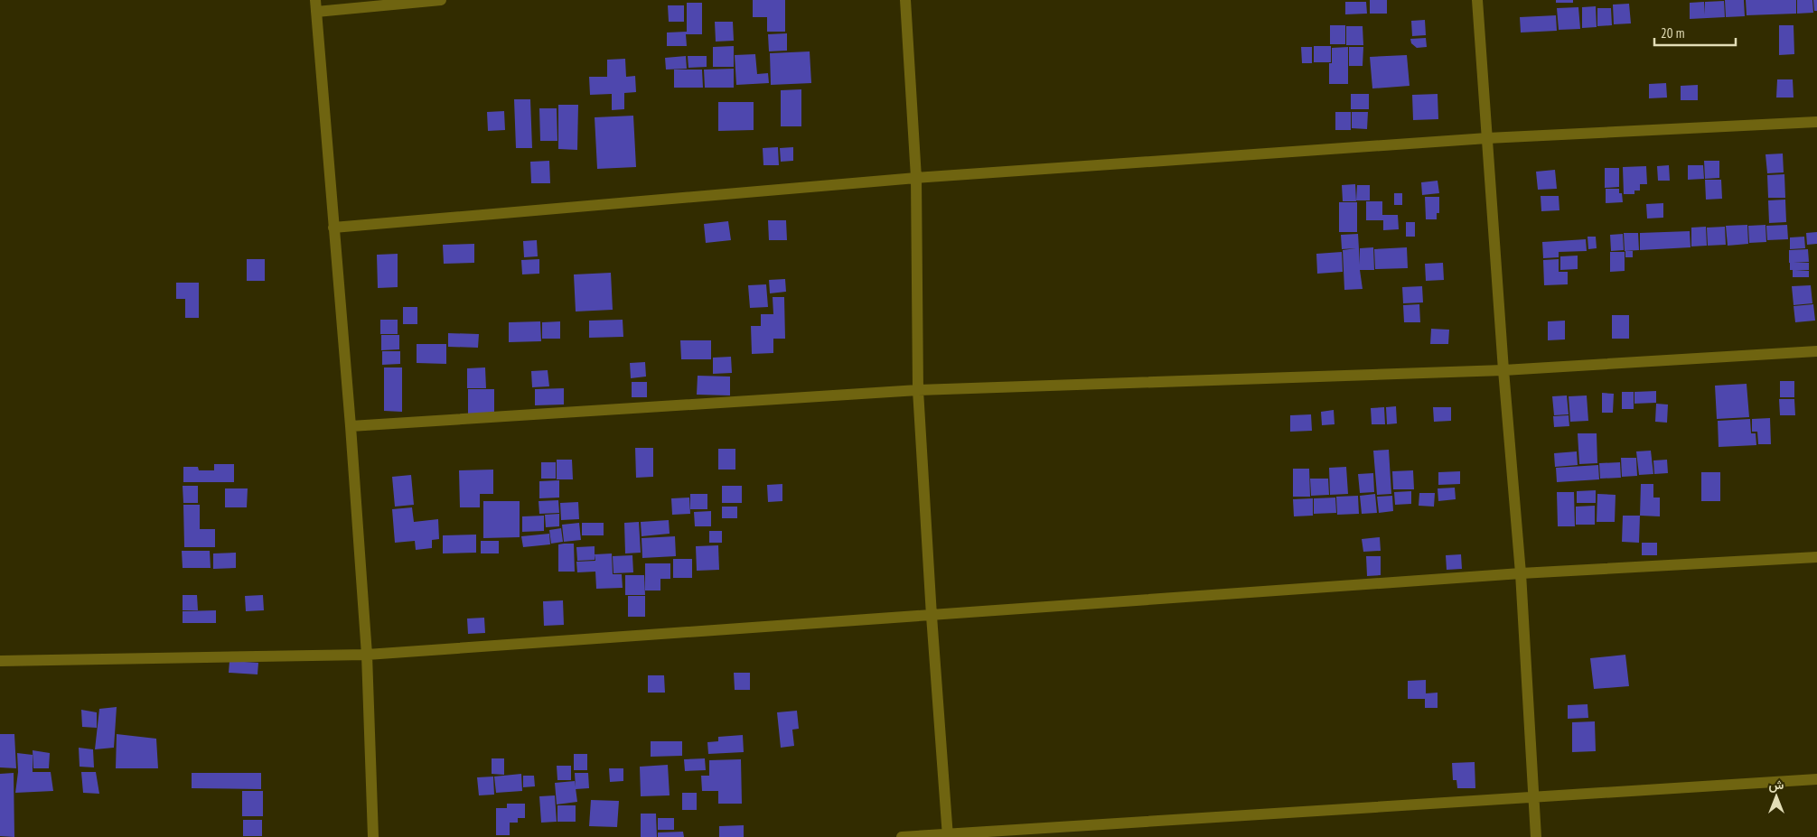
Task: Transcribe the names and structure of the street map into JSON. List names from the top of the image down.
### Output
{
  "scale_bar": "20 m",
  "north": "top"
}
